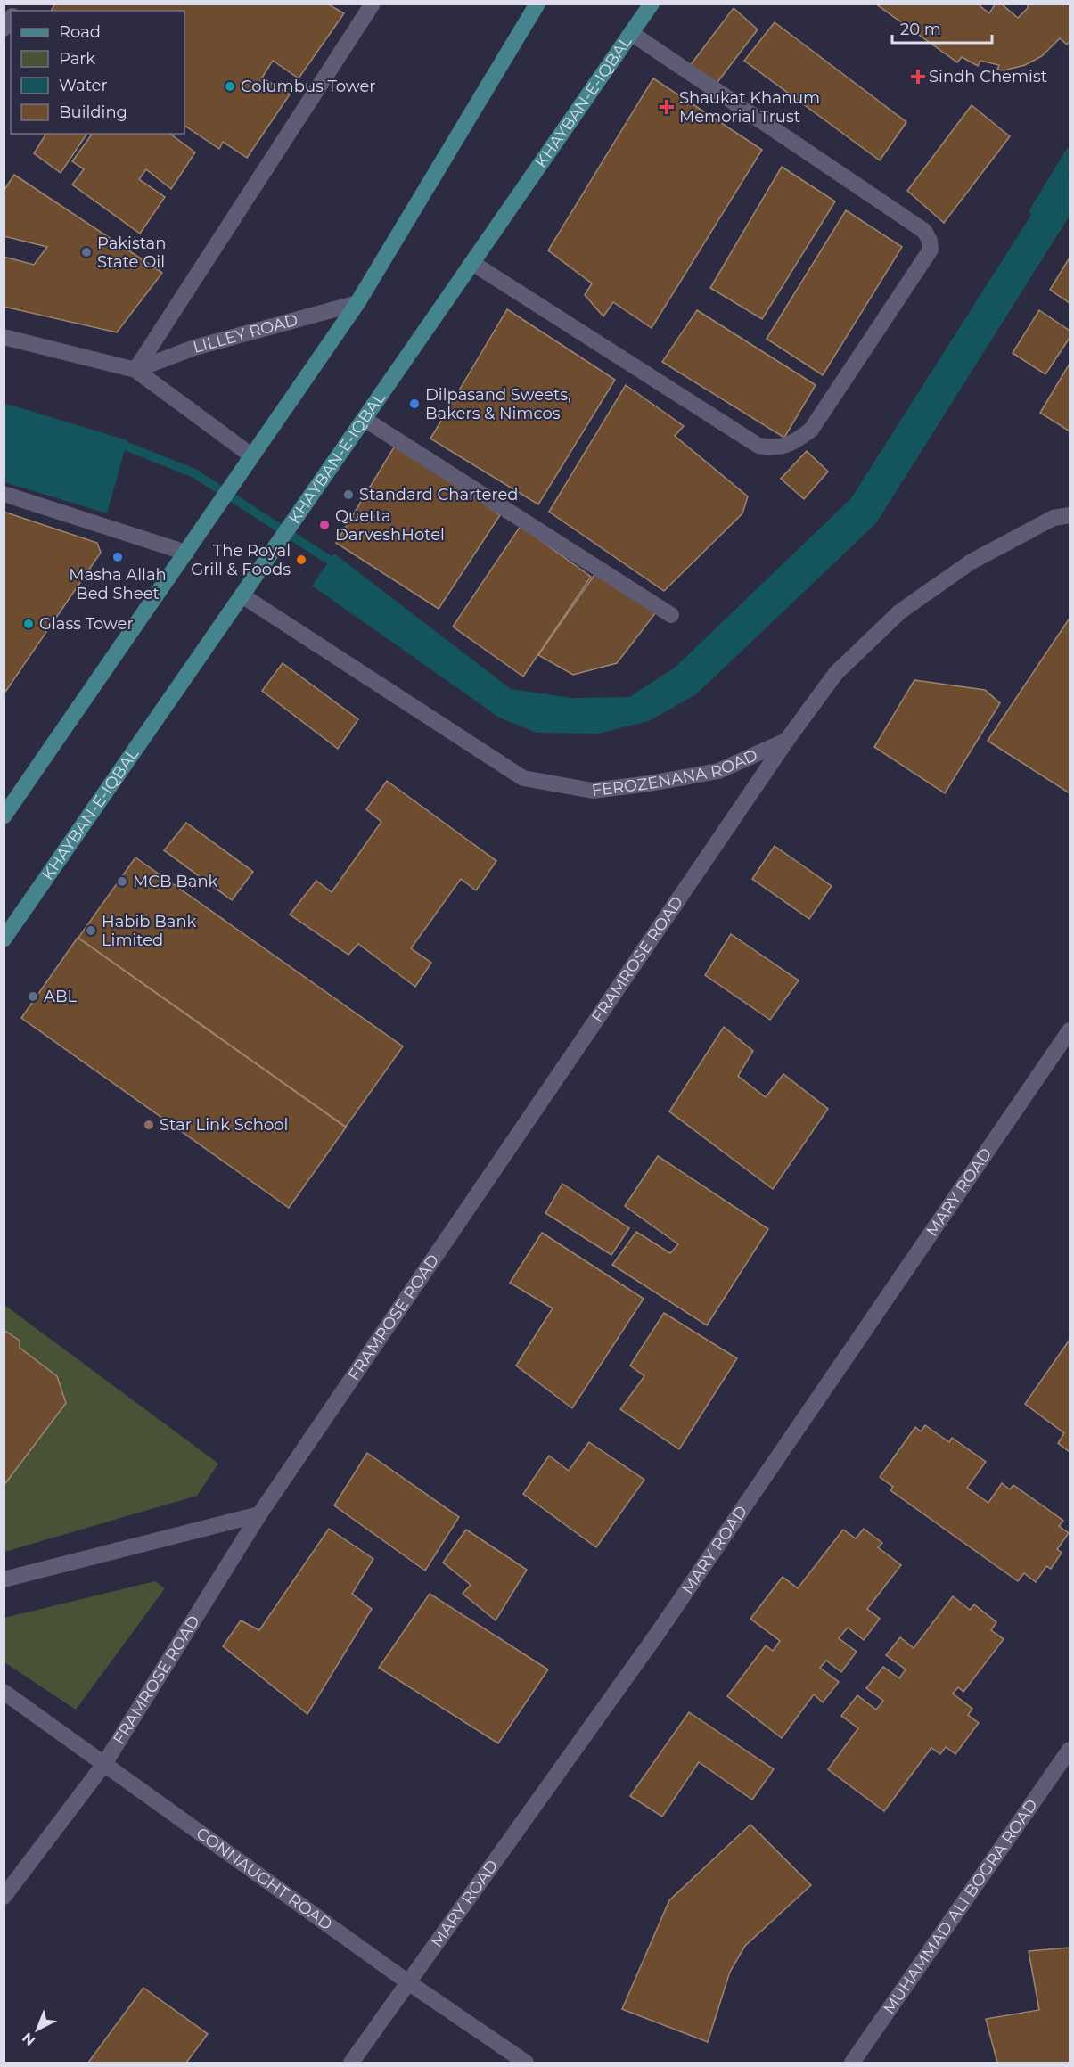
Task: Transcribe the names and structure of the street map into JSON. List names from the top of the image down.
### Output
{
  "streets": {
    "main road": ["KHAYBAN-E-IQBAL"],
    "street": [
      "LILLEY ROAD",
      "FEROZENANA ROAD",
      "FRAMROSE ROAD",
      "MARY ROAD",
      "CONNAUGHT ROAD",
      "MUHAMMAD ALI BOGRA ROAD"
    ]
  },
  "crossings": [
    ["KHAYBAN-E-IQBAL", "FEROZENANA ROAD"],
    ["FEROZENANA ROAD", "FRAMROSE ROAD"],
    ["FRAMROSE ROAD", "CONNAUGHT ROAD"],
    ["MARY ROAD", "CONNAUGHT ROAD"]
  ],
  "places": {
    "health": ["Sindh Chemist", "Shaukat Khanum Memorial Trust"],
    "other": [
      "Columbus Tower",
      "Pakistan State Oil",
      "Dilpasand Sweets, Bakers & Nimcos",
      "Standard Chartered",
      "Quetta DarveshHotel",
      "Masha Allah Bed Sheet",
      "The Royal Grill & Foods",
      "Glass Tower",
      "MCB Bank",
      "Habib Bank Limited",
      "ABL",
      "Star Link School"
    ]
  },
  "legend": [
    "Road",
    "Park",
    "Water",
    "Building"
  ],
  "scale_bar": "20 m",
  "north": "bottom left"
}
